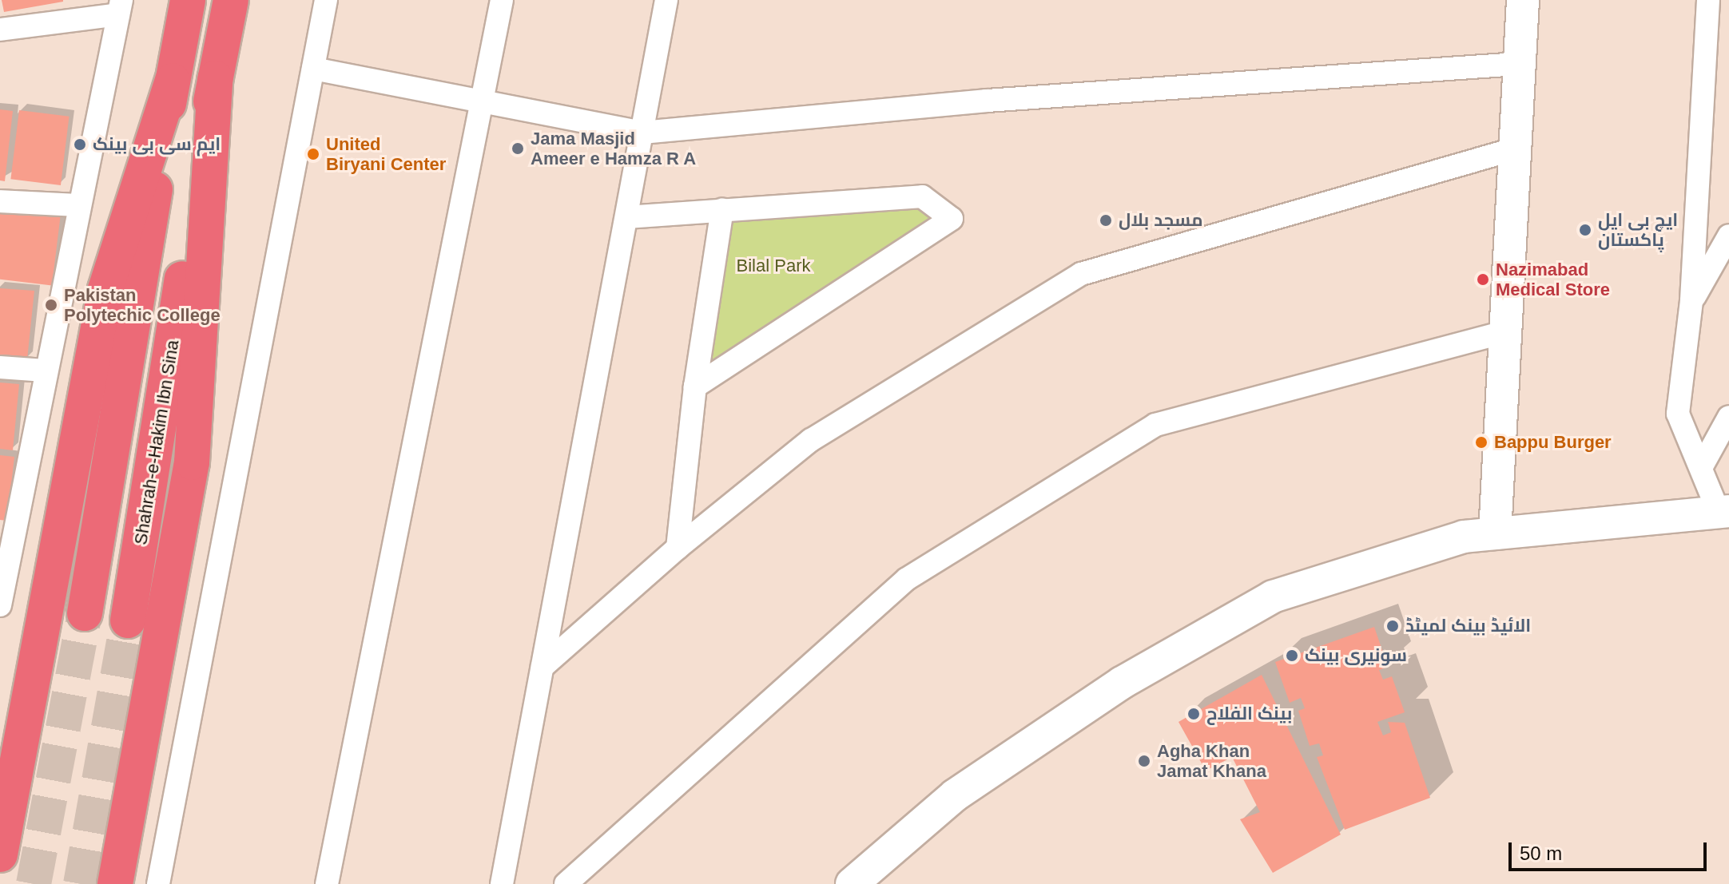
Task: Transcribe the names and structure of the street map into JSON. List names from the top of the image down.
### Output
{
  "streets": {
    "highway": ["Shahrah-e-Hakim Ibn Sina"]
  },
  "parks": ["Bilal Park"],
  "places": [
    "ایم سی بی بینک",
    "Jama Masjid Ameer e Hamza R A",
    "United Biryani Center",
    "مسجد بلال",
    "ایچ بی ایل پاکستان",
    "Nazimabad Medical Store",
    "Pakistan Polytechic College",
    "Bappu Burger",
    "الائیڈ بینک لمیٹڈ",
    "سونیری بینک",
    "بینک الفلاح",
    "Agha Khan Jamat Khana"
  ],
  "scale_bar": "50 m"
}
